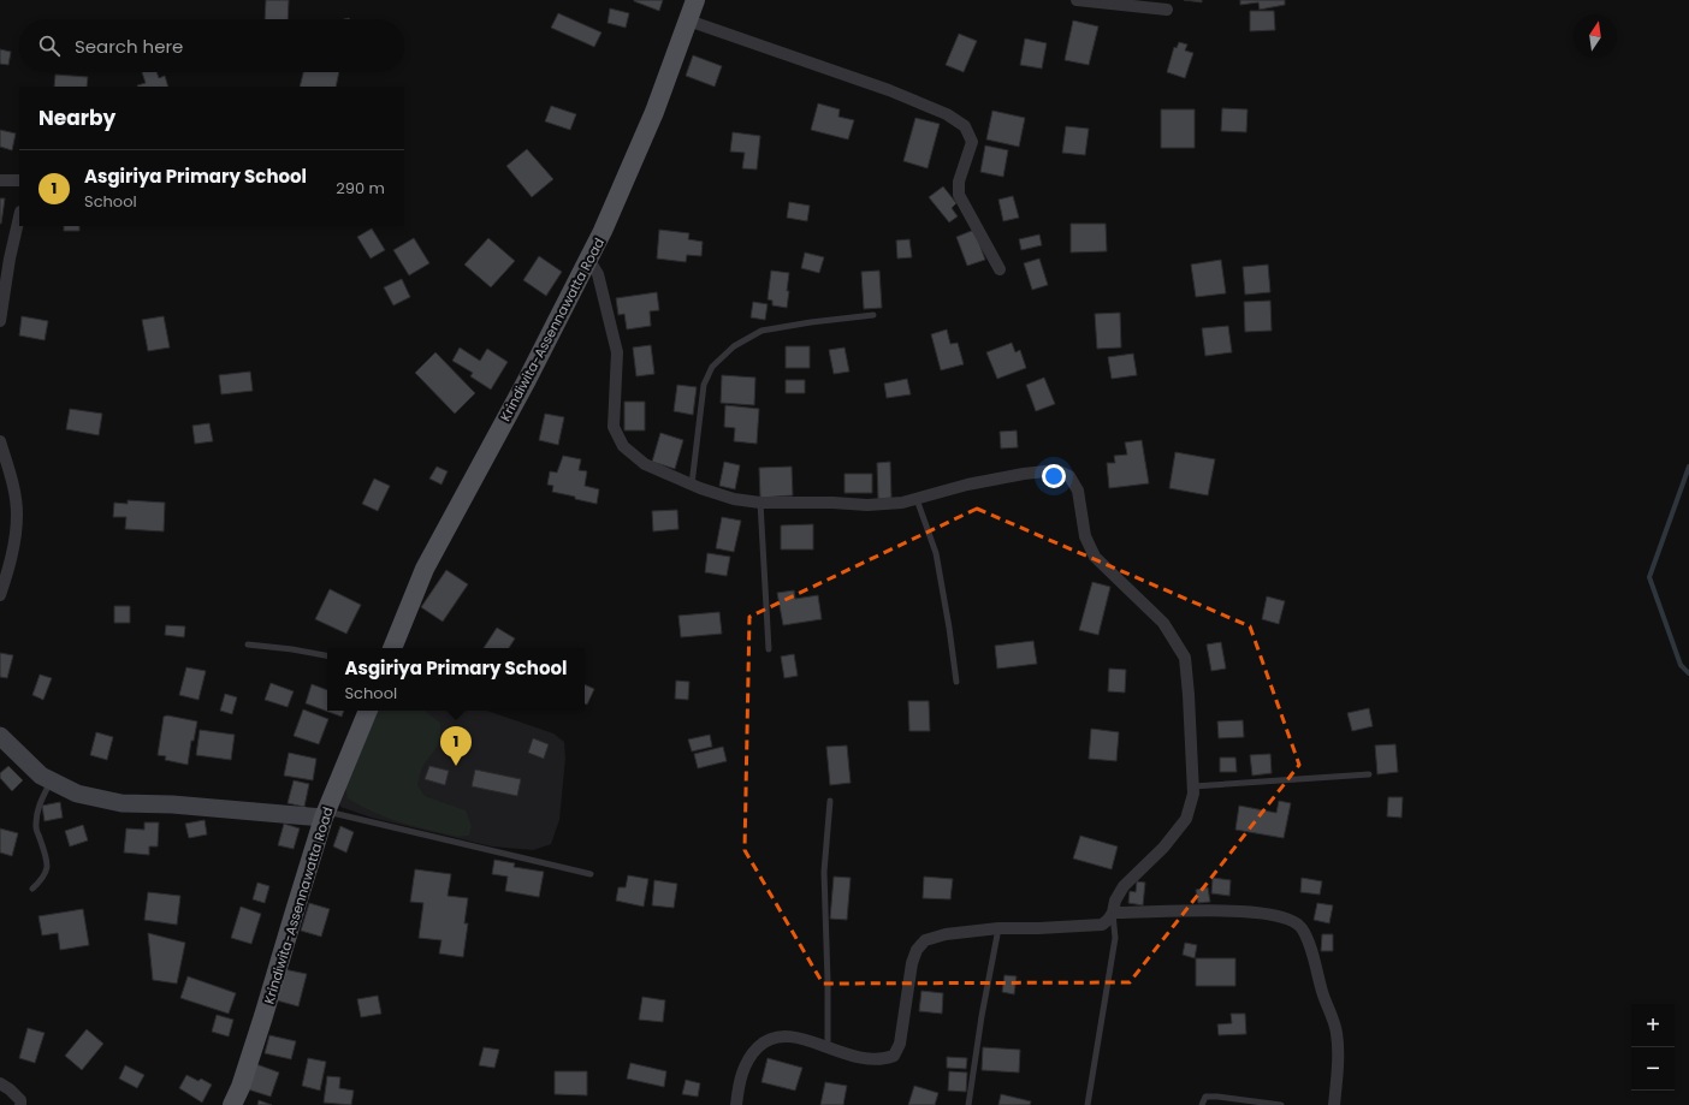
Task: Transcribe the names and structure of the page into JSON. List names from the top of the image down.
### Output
{
  "streets": {
    "main road": ["Krindiwita-Assennawatta Road"]
  },
  "north": "top",
  "page": {
    "search": "Search here",
    "heading": "Nearby",
    "list": [
      {
        "mark": "1",
        "name": "Asgiriya Primary School",
        "note": "School",
        "value": "290 m"
      }
    ],
    "popup": ["Asgiriya Primary School", "School"],
    "pins": "1",
    "map_buttons": ["+", "−"]
  }
}
